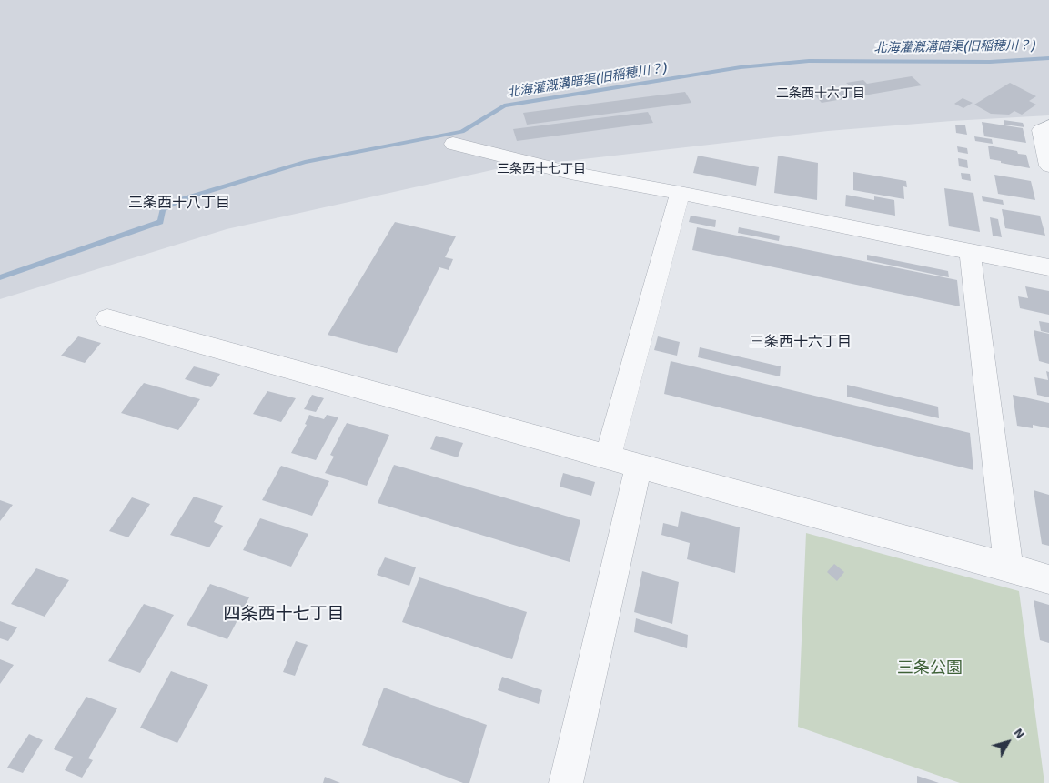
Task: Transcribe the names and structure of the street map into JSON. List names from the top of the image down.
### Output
{
  "districts": [
    "二条西十六丁目",
    "三条西十七丁目",
    "三条西十八丁目",
    "三条西十六丁目",
    "四条西十七丁目"
  ],
  "water": ["北海灌漑溝暗渠(旧稲穂川？)"],
  "parks": ["三条公園"],
  "north": "top right"
}
